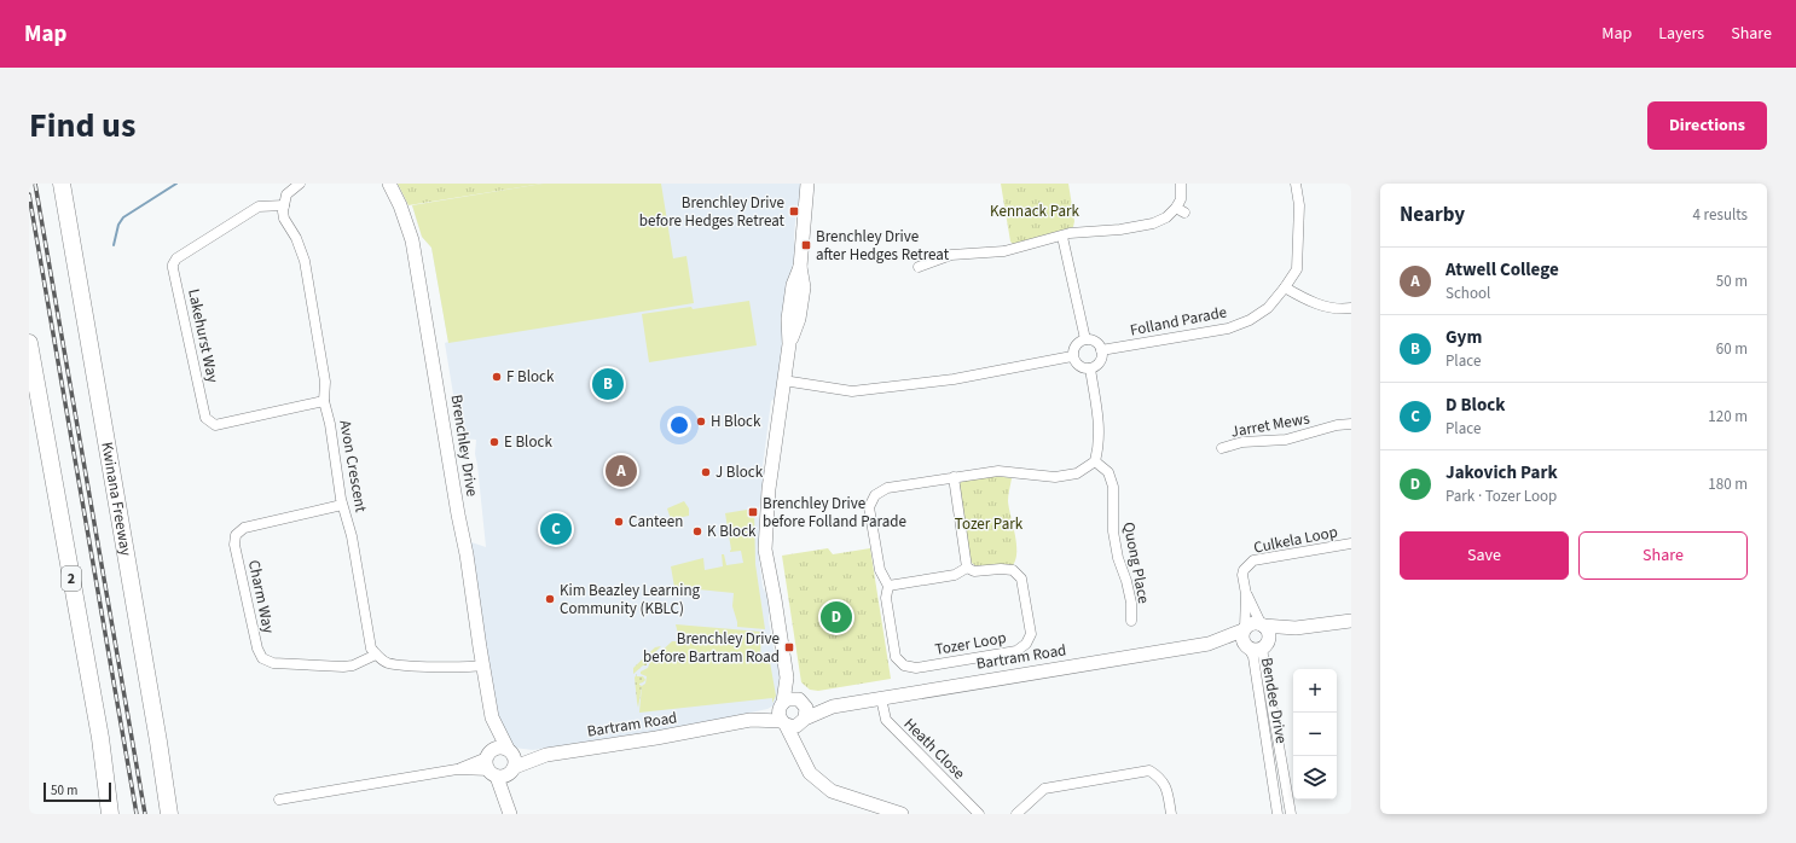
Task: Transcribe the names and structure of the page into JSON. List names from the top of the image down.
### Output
{
  "streets": {
    "highway": ["Kwinana Freeway", "2"],
    "street": [
      "Folland Parade",
      "Lakehurst Way",
      "Jarret Mews",
      "Brenchley Drive",
      "Avon Crescent",
      "Culkela Loop",
      "Quong Place",
      "Charm Way",
      "Tozer Loop",
      "Bartram Road",
      "Bendee Drive",
      "Heath Close"
    ]
  },
  "crossings": [
    ["Lakehurst Way", "Avon Crescent"],
    ["Brenchley Drive", "Bartram Road"],
    ["Avon Crescent", "Charm Way"],
    ["Culkela Loop", "Bartram Road"],
    ["Culkela Loop", "Bendee Drive"],
    ["Bartram Road", "Bendee Drive"],
    ["Bartram Road", "Heath Close"]
  ],
  "parks": ["Kennack Park", "Tozer Park"],
  "places": {
    "transit": [
      "Brenchley Drive before Hedges Retreat",
      "Brenchley Drive after Hedges Retreat",
      "Brenchley Drive before Folland Parade",
      "Brenchley Drive before Bartram Road"
    ],
    "other": [
      "F Block",
      "H Block",
      "E Block",
      "J Block",
      "Canteen",
      "K Block",
      "Kim Beazley Learning Community (KBLC)"
    ]
  },
  "scale_bar": "50 m",
  "page": {
    "header": "Map",
    "nav": ["Map", "Layers", "Share"],
    "title": "Find us",
    "buttons": [
      "Directions",
      ["Save", "Share"]
    ],
    "heading": ["Nearby", "4 results"],
    "list": [
      {
        "mark": "A",
        "name": "Atwell College",
        "note": "School",
        "value": "50 m"
      },
      {
        "mark": "B",
        "name": "Gym",
        "note": "Place",
        "value": "60 m"
      },
      {
        "mark": "C",
        "name": "D Block",
        "note": "Place",
        "value": "120 m"
      },
      {
        "mark": "D",
        "name": "Jakovich Park",
        "note": "Park · Tozer Loop",
        "value": "180 m"
      }
    ],
    "pins": [
      "B",
      "A",
      "C",
      "D"
    ],
    "map_buttons": ["+", "−"],
    "scale": "50 m"
  }
}
